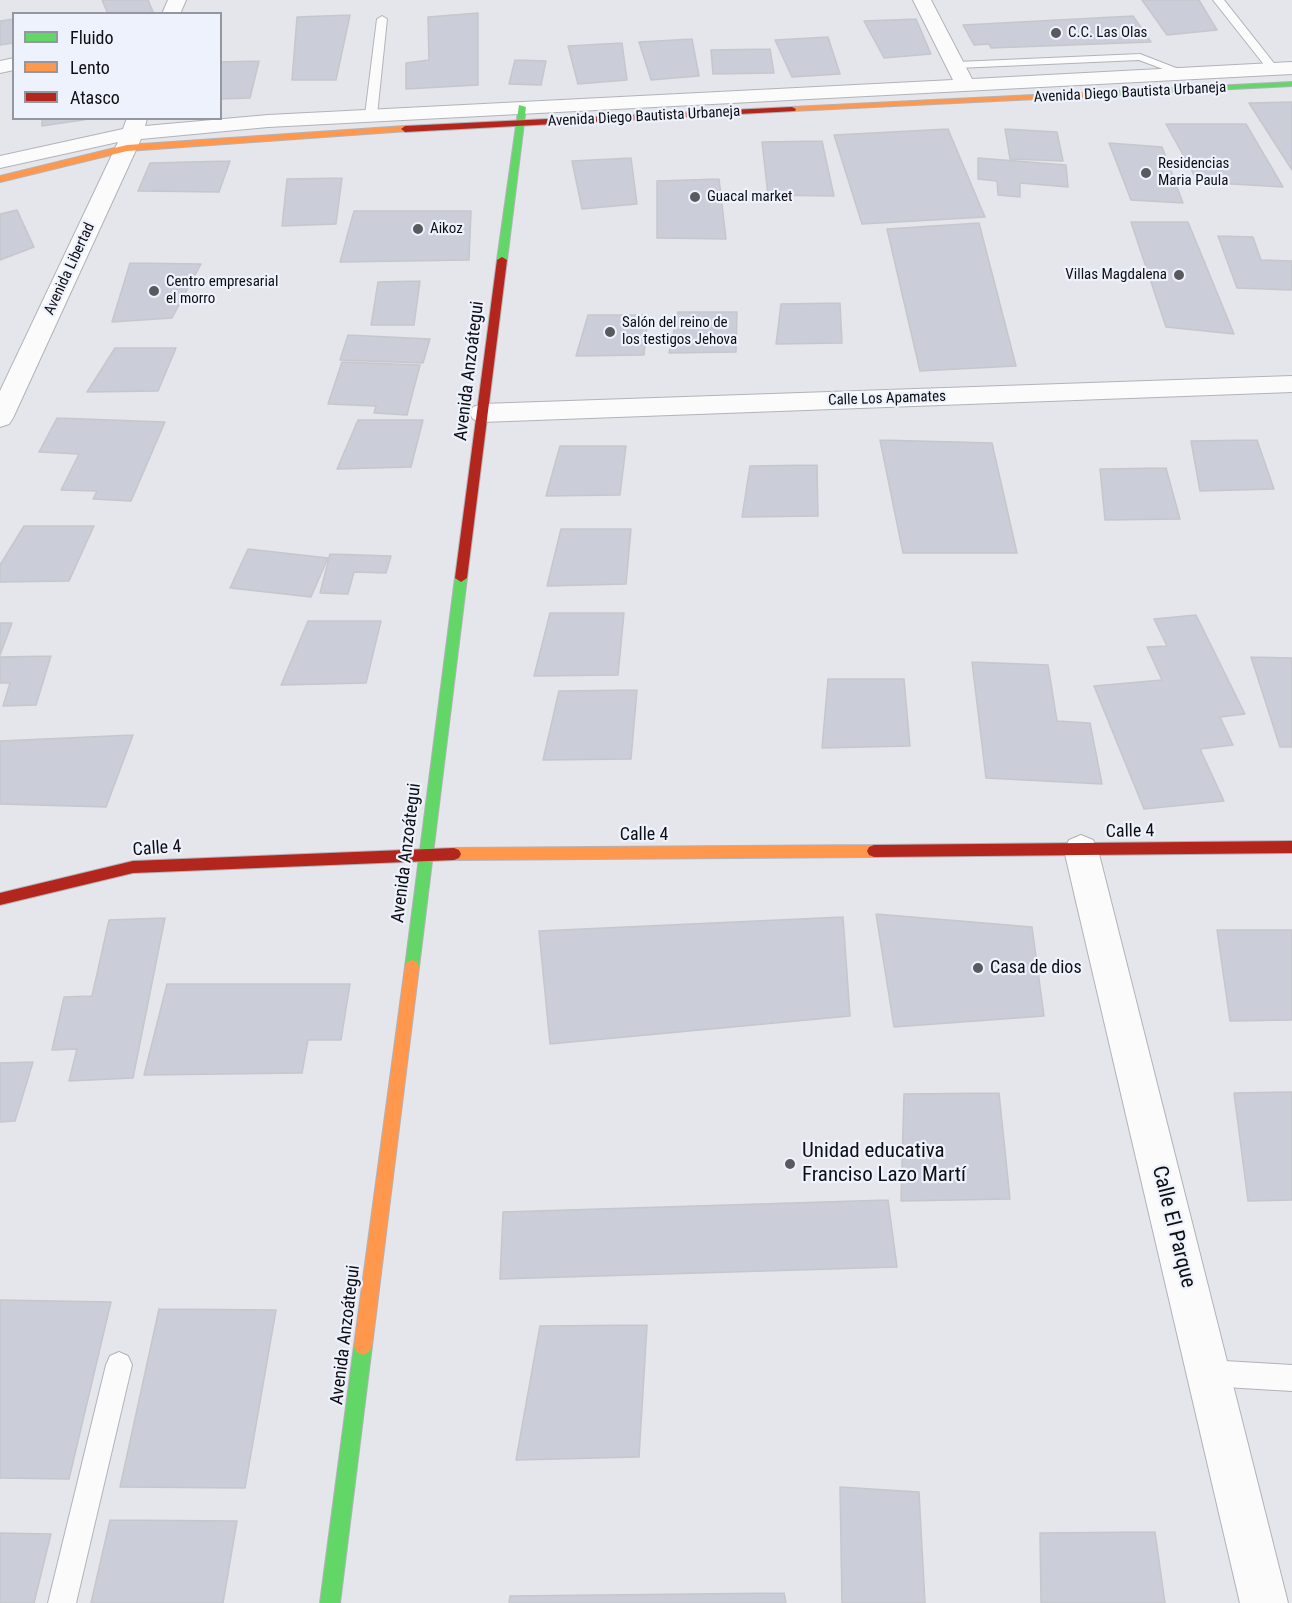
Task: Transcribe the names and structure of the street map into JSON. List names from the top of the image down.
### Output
{
  "streets": {
    "street": [
      "Avenida Diego Bautista Urbaneja",
      "Avenida Libertad",
      "Avenida Anzoátegui",
      "Calle Los Apamates",
      "Calle 4",
      "Calle El Parque"
    ]
  },
  "crossings": [
    ["Avenida Diego Bautista Urbaneja", "Avenida Libertad"],
    ["Avenida Diego Bautista Urbaneja", "Avenida Anzoátegui"],
    ["Avenida Anzoátegui", "Calle Los Apamates"],
    ["Avenida Anzoátegui", "Calle 4"],
    ["Calle 4", "Calle El Parque"]
  ],
  "places": [
    "C.C. Las Olas",
    "Residencias Maria Paula",
    "Guacal market",
    "Aikoz",
    "Villas Magdalena",
    "Centro empresarial el morro",
    "Salón del reino de los testigos Jehova",
    "Casa de dios",
    "Unidad educativa Franciso Lazo Martí"
  ],
  "legend": ["Fluido", "Lento", "Atasco"]
}
